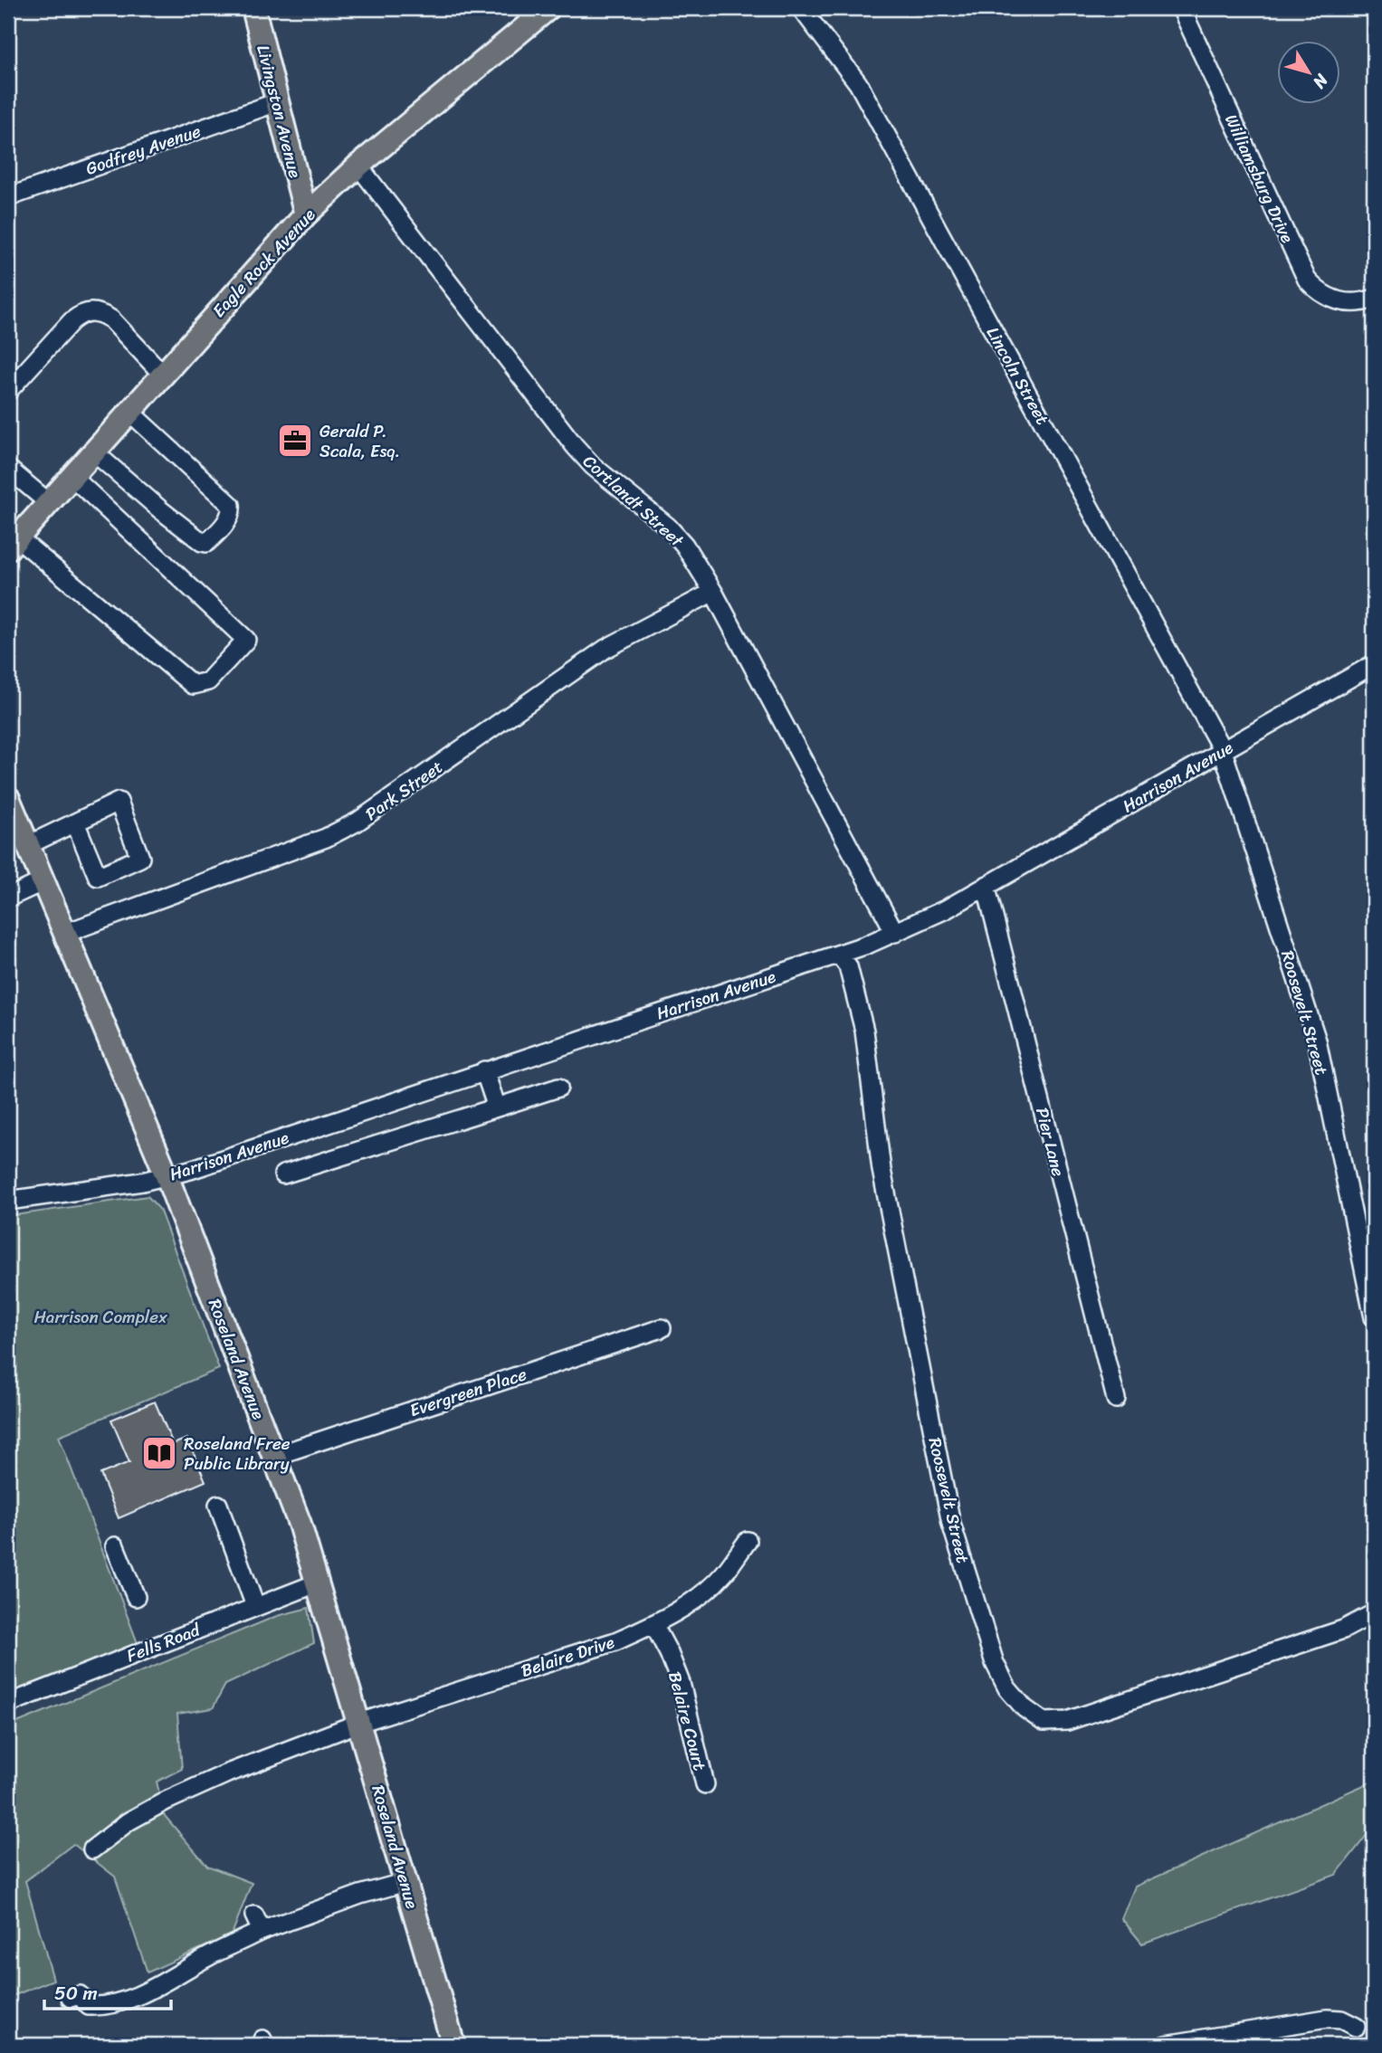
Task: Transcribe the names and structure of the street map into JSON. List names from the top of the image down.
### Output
{
  "streets": {
    "main road": ["Livingston Avenue", "Eagle Rock Avenue", "Roseland Avenue"],
    "street": [
      "Godfrey Avenue",
      "Williamsburg Drive",
      "Lincoln Street",
      "Cortlandt Street",
      "Harrison Avenue",
      "Park Street",
      "Roosevelt Street",
      "Pier Lane",
      "Evergreen Place",
      "Fells Road",
      "Belaire Drive",
      "Belaire Court"
    ]
  },
  "crossings": [
    ["Livingston Avenue", "Godfrey Avenue"],
    ["Livingston Avenue", "Eagle Rock Avenue"],
    ["Eagle Rock Avenue", "Cortlandt Street"],
    ["Lincoln Street", "Harrison Avenue"],
    ["Lincoln Street", "Roosevelt Street"],
    ["Cortlandt Street", "Harrison Avenue"],
    ["Cortlandt Street", "Park Street"],
    ["Harrison Avenue", "Roosevelt Street"],
    ["Harrison Avenue", "Pier Lane"],
    ["Harrison Avenue", "Roseland Avenue"],
    ["Park Street", "Roseland Avenue"],
    ["Roseland Avenue", "Evergreen Place"],
    ["Roseland Avenue", "Fells Road"],
    ["Roseland Avenue", "Belaire Drive"],
    ["Belaire Drive", "Belaire Court"]
  ],
  "parks": ["Harrison Complex"],
  "places": {
    "office": ["Gerald P. Scala, Esq."],
    "library": ["Roseland Free Public Library"]
  },
  "scale_bar": "50 m",
  "north": "bottom right"
}
